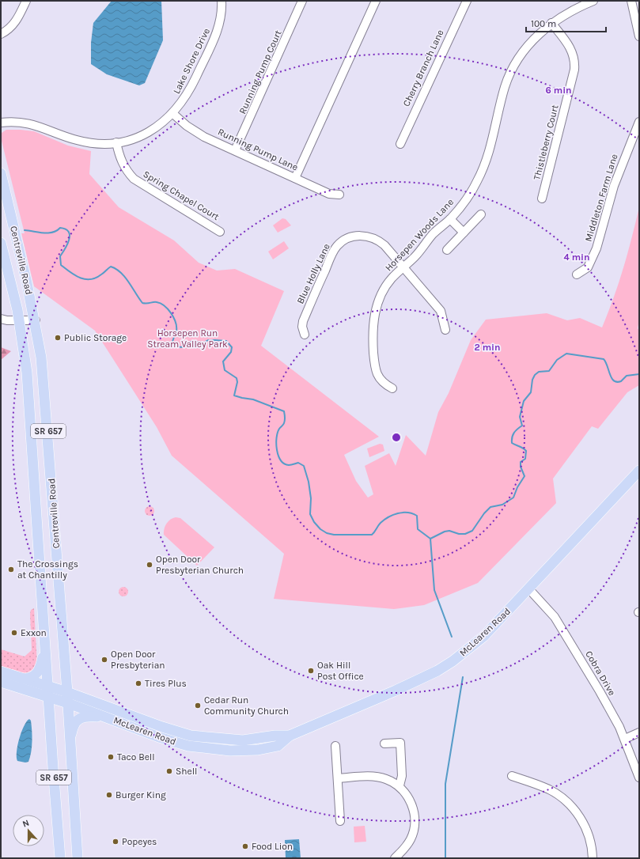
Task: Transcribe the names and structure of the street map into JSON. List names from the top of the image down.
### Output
{
  "streets": {
    "main road": ["Centreville Road", "SR 657", "McLearen Road"],
    "street": [
      "Lake Shore Drive",
      "Cherry Branch Lane",
      "Running Pump Court",
      "Thistleberry Court",
      "Running Pump Lane",
      "Spring Chapel Court",
      "Middleton Farm Lane",
      "Horsepen Woods Lane",
      "Blue Holly Lane",
      "Cobra Drive"
    ]
  },
  "crossings": [
    ["Lake Shore Drive", "Running Pump Lane"],
    ["Lake Shore Drive", "Spring Chapel Court"],
    ["Running Pump Court", "Running Pump Lane"],
    ["Thistleberry Court", "Horsepen Woods Lane"],
    ["Horsepen Woods Lane", "Blue Holly Lane"],
    ["Centreville Road", "McLearen Road"],
    ["McLearen Road", "Cobra Drive"]
  ],
  "parks": ["Horsepen Run Stream Valley Park"],
  "places": [
    "Public Storage",
    "Open Door Presbyterian Church",
    "The Crossings at Chantilly",
    "Exxon",
    "Open Door Presbyterian",
    "Oak Hill Post Office",
    "Tires Plus",
    "Cedar Run Community Church",
    "Taco Bell",
    "Shell",
    "Burger King",
    "Popeyes",
    "Food Lion"
  ],
  "scale_bar": "100 m",
  "north": "top",
  "rings": ["6 min", "4 min", "2 min"]
}
